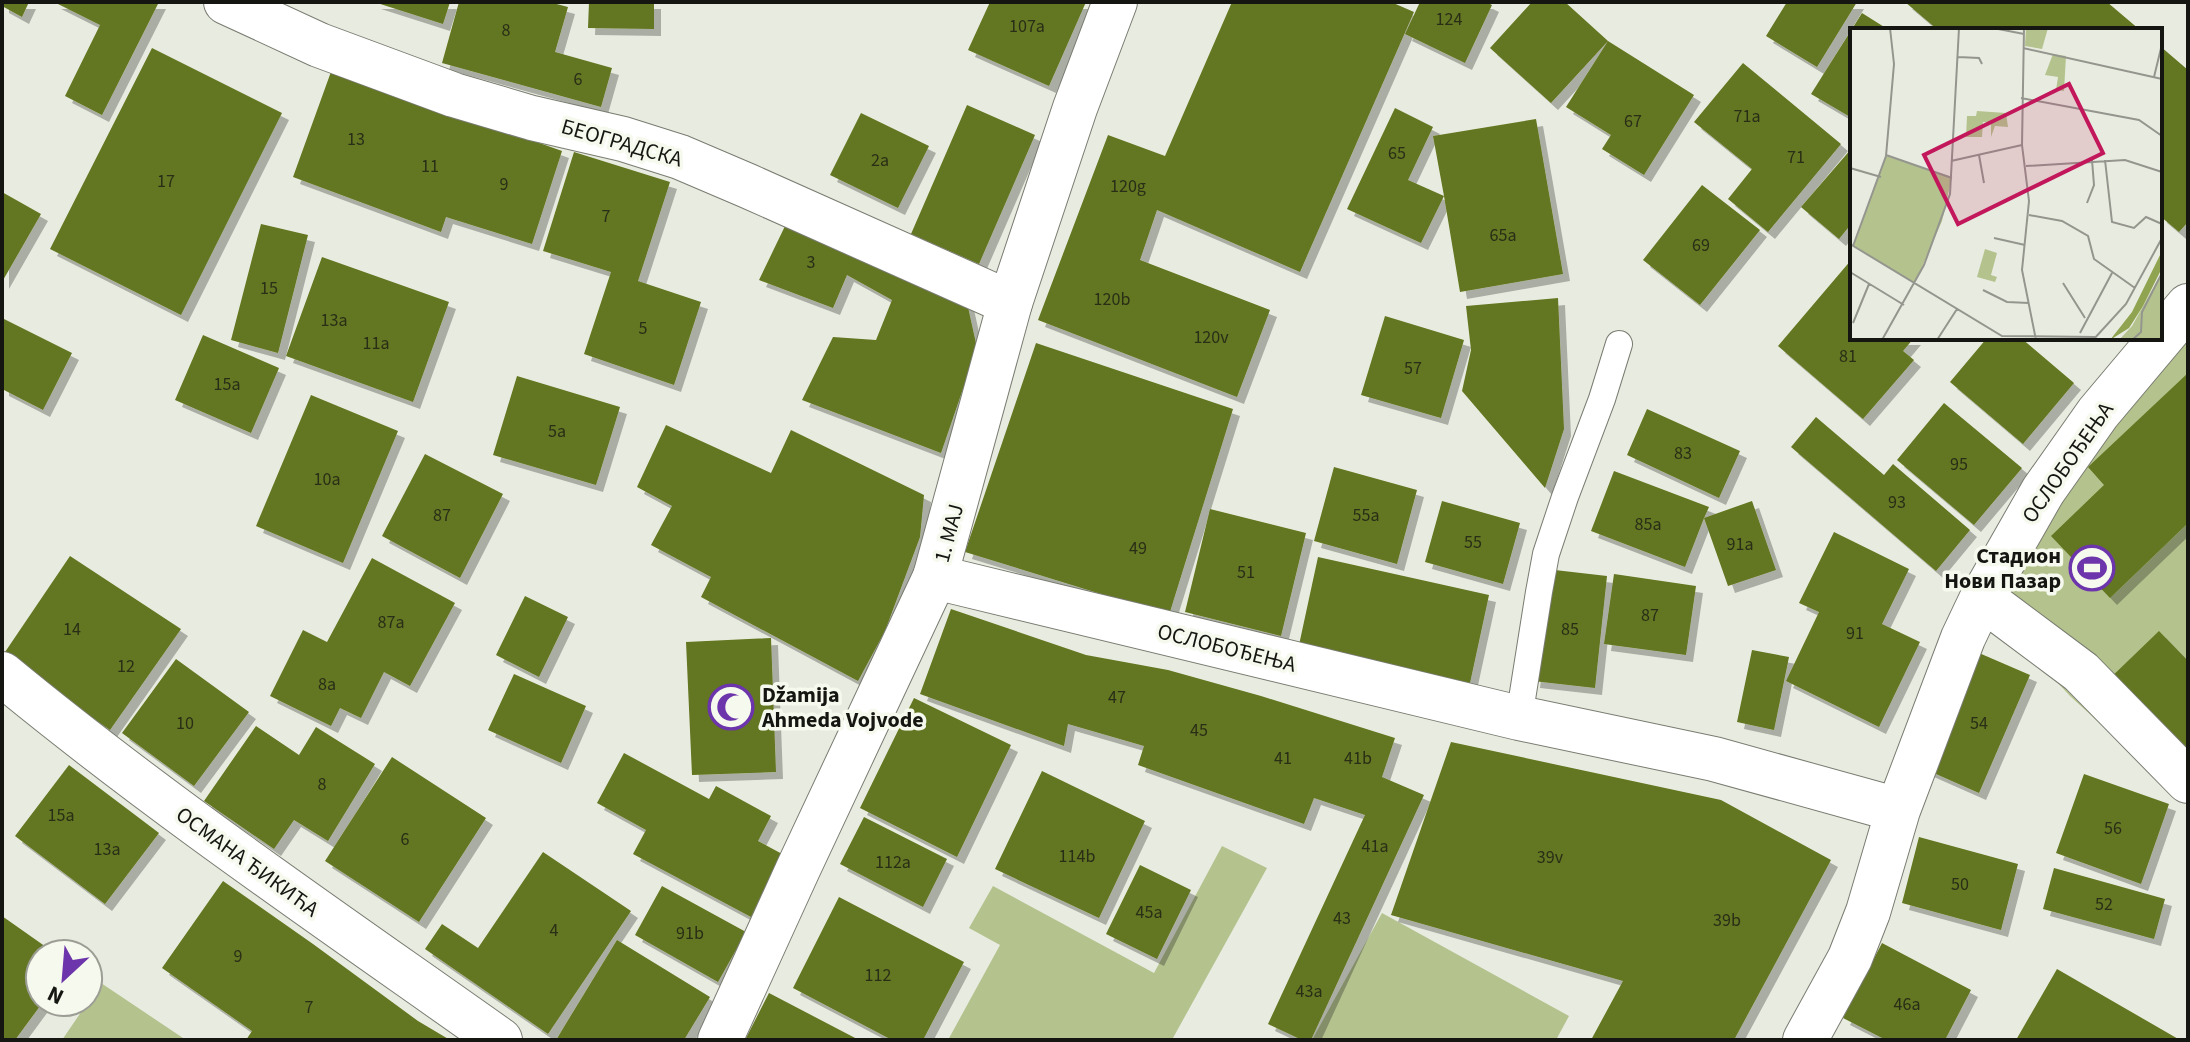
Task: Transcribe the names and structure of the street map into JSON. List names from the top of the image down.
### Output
{
  "streets": {
    "street": [
      "БЕОГРАДСКА",
      "ОСЛОБОЂЕЊА",
      "1. МАЈ",
      "ОСМАНА ЂИКИЋА"
    ]
  },
  "crossings": [
    ["БЕОГРАДСКА", "1. МАЈ"],
    ["ОСЛОБОЂЕЊА", "1. МАЈ"]
  ],
  "places": {
    "sports": ["Стадион Нови Пазар"],
    "mosque": ["Džamija Ahmeda Vojvode"]
  },
  "house_numbers": [
    "124",
    "107a",
    "8",
    "6",
    "71a",
    "67",
    "13",
    "65",
    "71",
    "2a",
    "11",
    "17",
    "9",
    "120g",
    "7",
    "65a",
    "69",
    "3",
    "15",
    "120b",
    "13a",
    "5",
    "120v",
    "11a",
    "81",
    "57",
    "15a",
    "5a",
    "83",
    "95",
    "10a",
    "93",
    "87",
    "55a",
    "85a",
    "55",
    "91a",
    "49",
    "51",
    "87",
    "87a",
    "14",
    "85",
    "91",
    "12",
    "8a",
    "47",
    "10",
    "54",
    "45",
    "41",
    "41b",
    "8",
    "15a",
    "56",
    "6",
    "41a",
    "13a",
    "114b",
    "39v",
    "112a",
    "50",
    "52",
    "45a",
    "43",
    "39b",
    "4",
    "91b",
    "9",
    "112",
    "43a",
    "46a",
    "7"
  ],
  "north": "bottom left"
}
